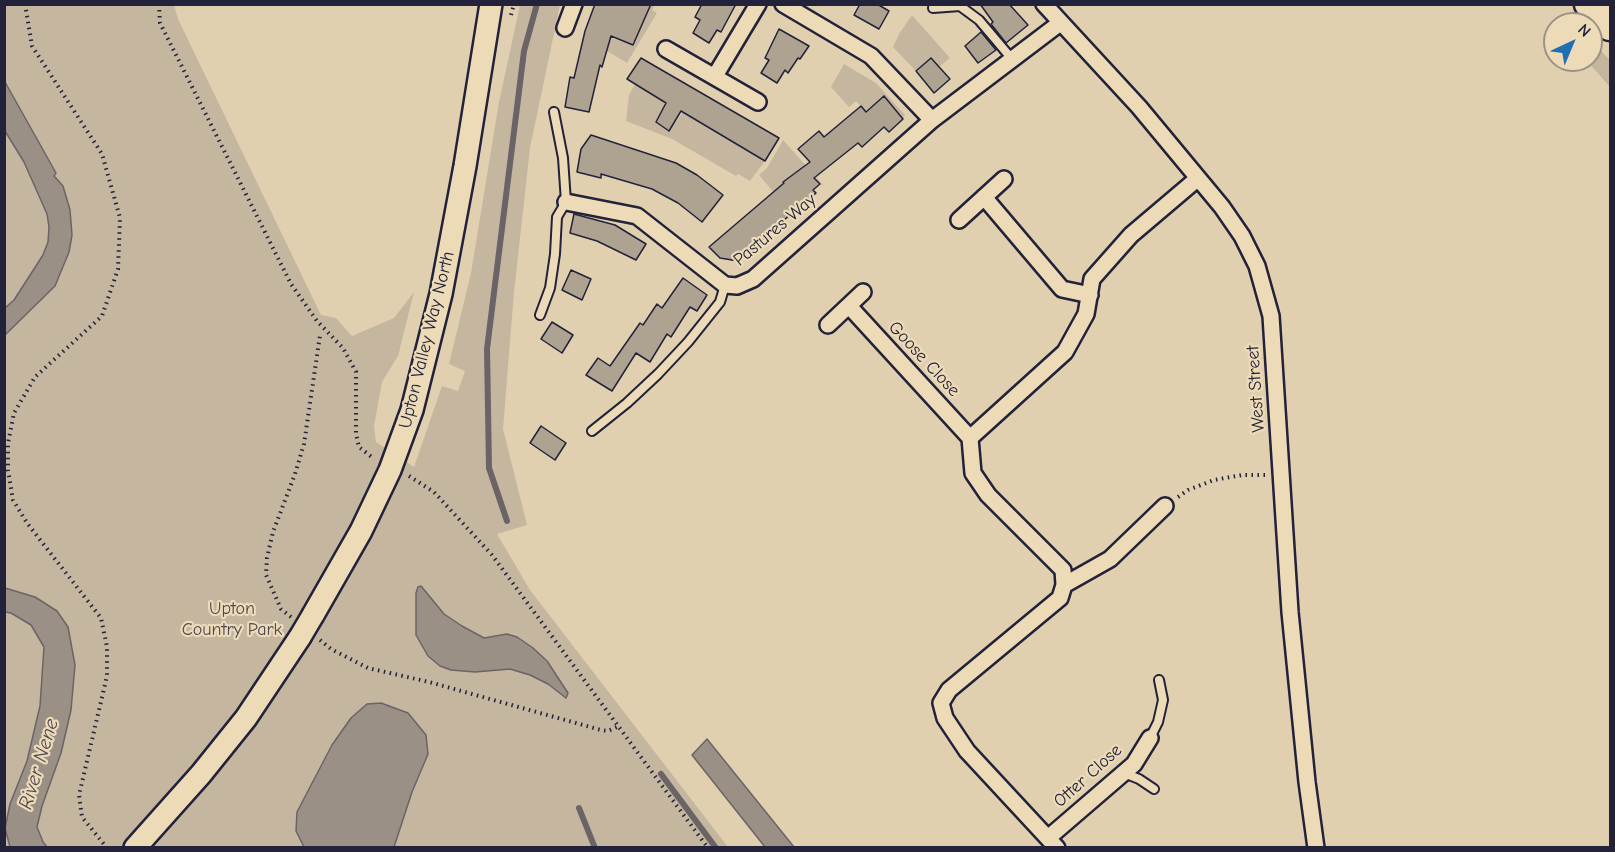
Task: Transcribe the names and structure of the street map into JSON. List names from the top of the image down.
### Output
{
  "streets": {
    "street": [
      "Pastures Way",
      "Upton Valley Way North",
      "Goose Close",
      "West Street",
      "Otter Close"
    ]
  },
  "crossings": [
    ["Pastures Way", "West Street"]
  ],
  "water": ["River Nene"],
  "parks": ["Upton Country Park"],
  "north": "top right"
}
